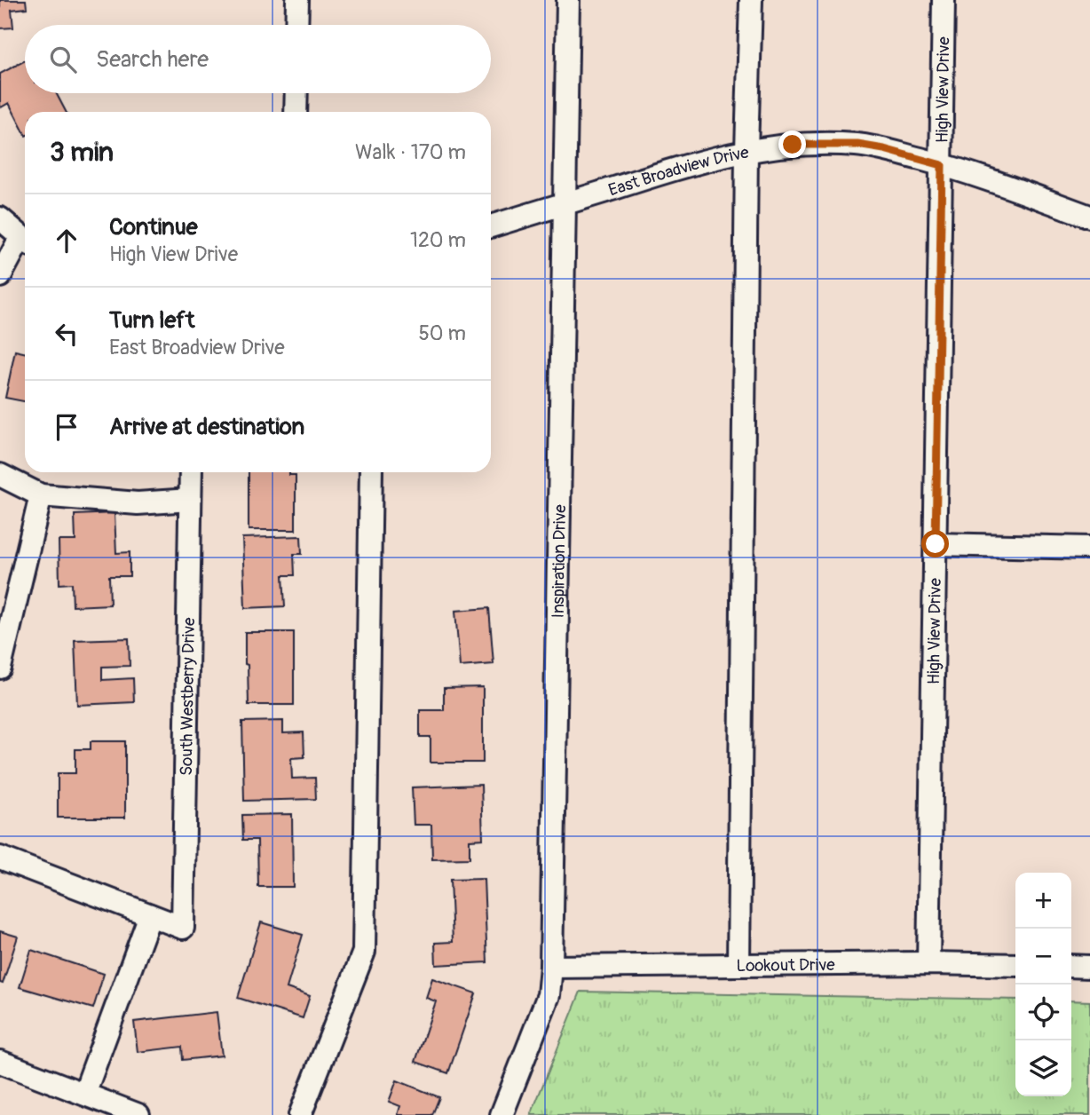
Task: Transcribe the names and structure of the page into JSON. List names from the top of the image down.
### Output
{
  "streets": {
    "street": [
      "High View Drive",
      "East Broadview Drive",
      "Inspiration Drive",
      "South Westberry Drive",
      "Lookout Drive"
    ]
  },
  "crossings": [
    ["High View Drive", "East Broadview Drive"],
    ["High View Drive", "Lookout Drive"],
    ["East Broadview Drive", "Inspiration Drive"],
    ["Inspiration Drive", "Lookout Drive"]
  ],
  "page": {
    "search": "Search here",
    "heading": ["3 min", "Walk · 170 m"],
    "list": [
      ["Continue", "High View Drive", "120 m"],
      ["Turn left", "East Broadview Drive", "50 m"],
      "Arrive at destination"
    ],
    "map_buttons": ["+", "−"]
  }
}
